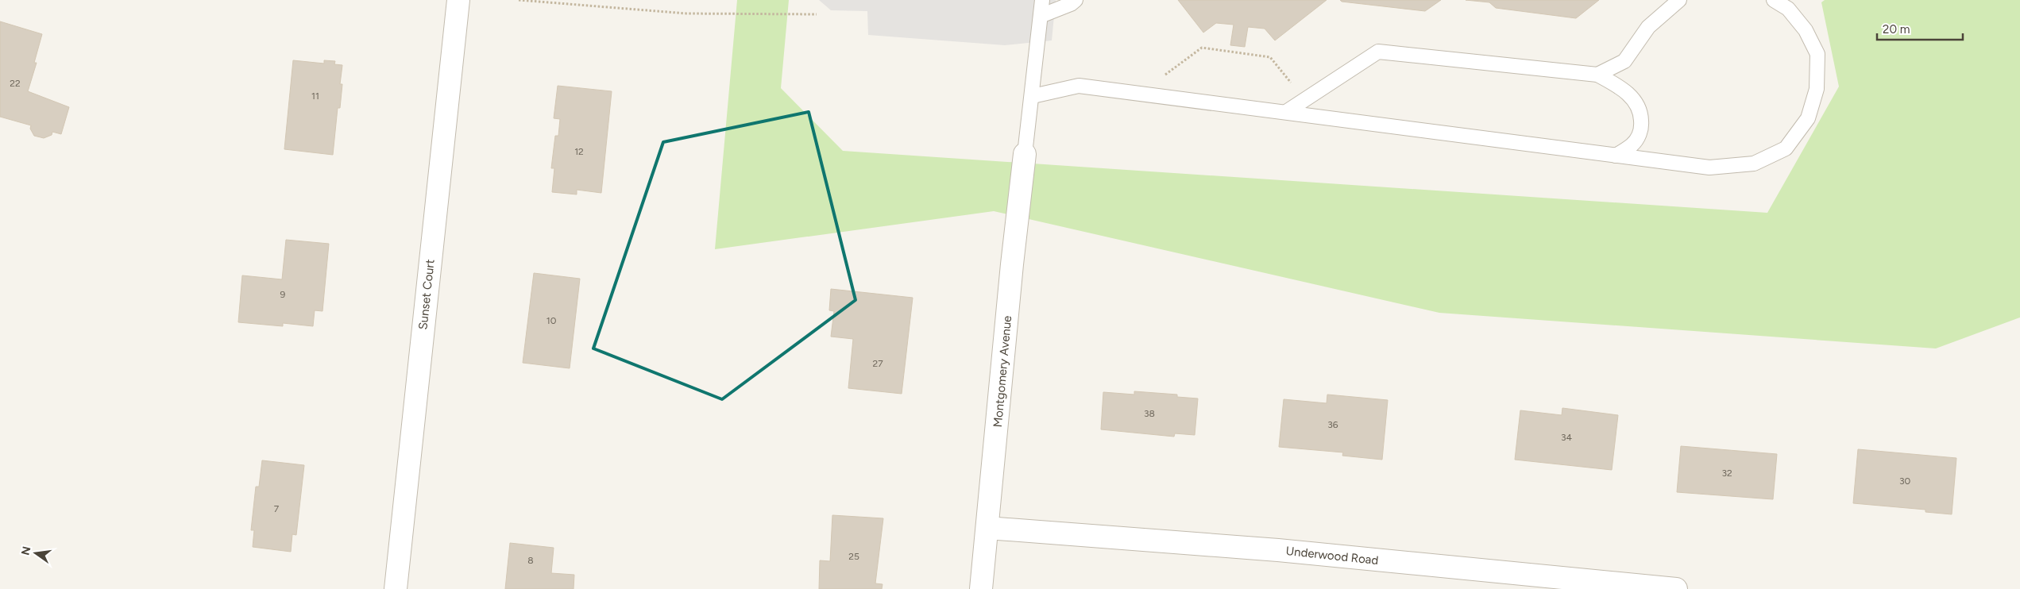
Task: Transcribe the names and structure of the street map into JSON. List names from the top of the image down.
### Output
{
  "streets": {
    "street": ["Sunset Court", "Montgomery Avenue", "Underwood Road"]
  },
  "crossings": [
    ["Montgomery Avenue", "Underwood Road"]
  ],
  "house_numbers": [
    "22",
    "11",
    "12",
    "9",
    "10",
    "27",
    "38",
    "36",
    "34",
    "32",
    "30",
    "7",
    "25",
    "8"
  ],
  "scale_bar": "20 m",
  "north": "left"
}
